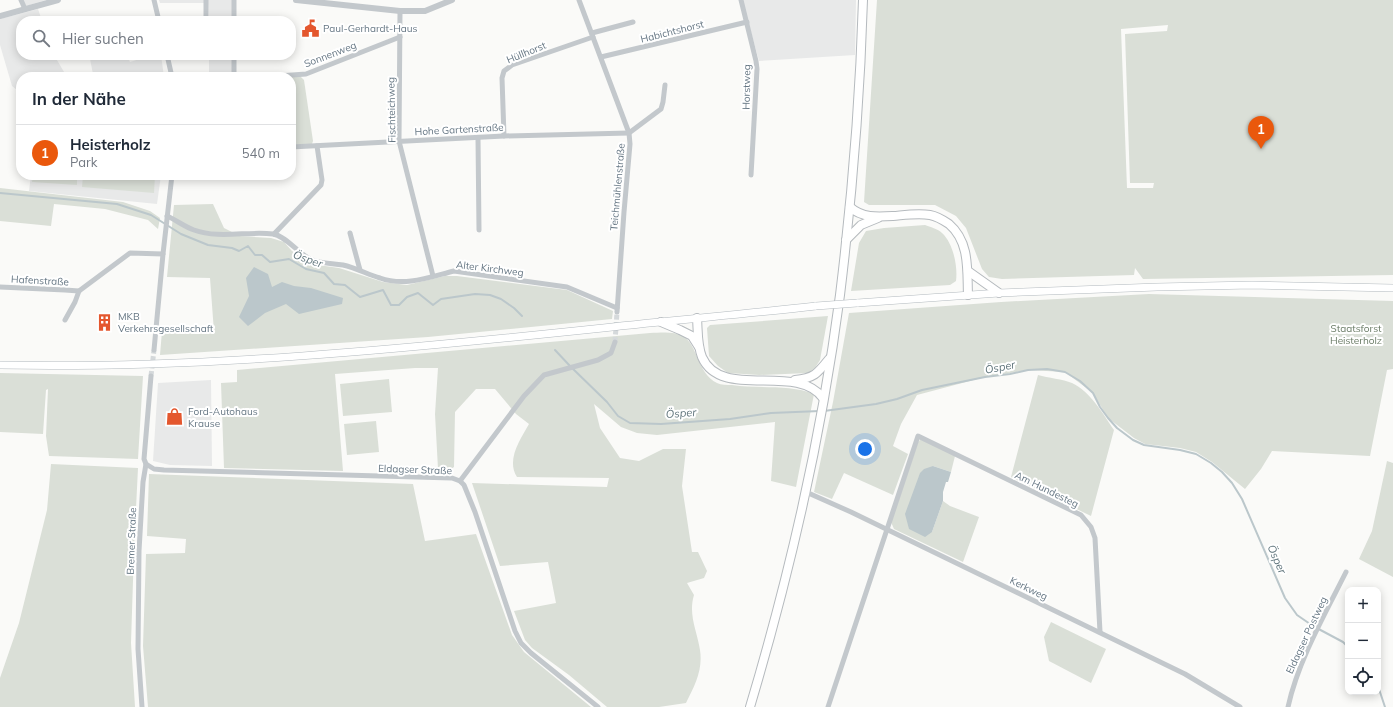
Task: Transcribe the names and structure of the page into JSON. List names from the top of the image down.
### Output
{
  "streets": {
    "street": [
      "Habichtshorst",
      "Hüllhorst",
      "Sonnenweg",
      "Horstweg",
      "Fischteichweg",
      "Hohe Gartenstraße",
      "Teichmühlenstraße",
      "Alter Kirchweg",
      "Hafenstraße",
      "Eldagser Straße",
      "Am Hundesteg",
      "Bremer Straße",
      "Kerkweg",
      "Eldagser Postweg"
    ]
  },
  "crossings": [
    ["Habichtshorst", "Horstweg"],
    ["Habichtshorst", "Teichmühlenstraße"],
    ["Hüllhorst", "Hohe Gartenstraße"],
    ["Hüllhorst", "Teichmühlenstraße"],
    ["Sonnenweg", "Fischteichweg"],
    ["Fischteichweg", "Hohe Gartenstraße"],
    ["Fischteichweg", "Alter Kirchweg"],
    ["Hohe Gartenstraße", "Teichmühlenstraße"],
    ["Teichmühlenstraße", "Alter Kirchweg"],
    ["Eldagser Straße", "Bremer Straße"],
    ["Am Hundesteg", "Kerkweg"]
  ],
  "water": ["Ösper"],
  "parks": ["Staatsforst Heisterholz"],
  "places": {
    "public building": ["Paul-Gerhardt-Haus"],
    "building": ["MKB Verkehrsgesellschaft"],
    "shop": ["Ford-Autohaus Krause"]
  },
  "page": {
    "search": "Hier suchen",
    "heading": "In der Nähe",
    "pins": "1",
    "list": [
      {
        "mark": "1",
        "name": "Heisterholz",
        "note": "Park",
        "value": "540 m"
      }
    ],
    "map_buttons": ["+", "−"]
  }
}
